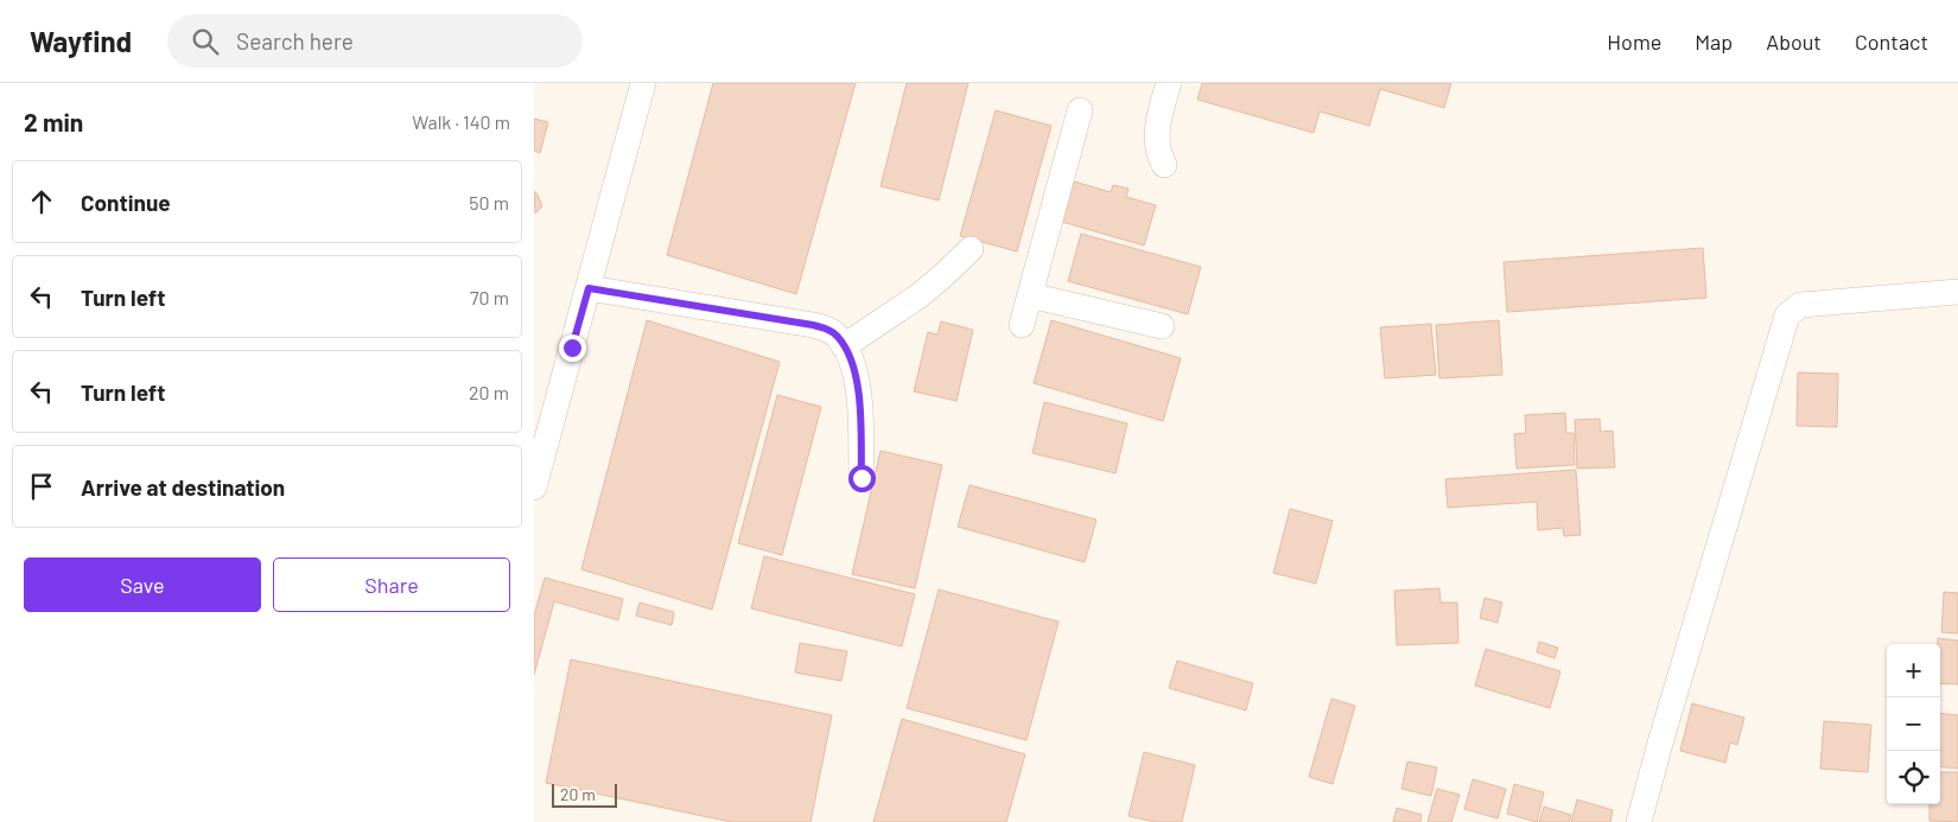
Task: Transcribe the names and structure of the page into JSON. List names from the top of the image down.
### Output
{
  "scale_bar": "20 m",
  "page": {
    "header": "Wayfind",
    "search": "Search here",
    "nav": [
      "Home",
      "Map",
      "About",
      "Contact"
    ],
    "heading": ["2 min", "Walk · 140 m"],
    "list": [
      ["Continue", "50 m"],
      ["Turn left", "70 m"],
      ["Turn left", "20 m"],
      "Arrive at destination"
    ],
    "buttons": ["Save", "Share"],
    "map_buttons": ["+", "−"],
    "scale": "20 m"
  }
}
